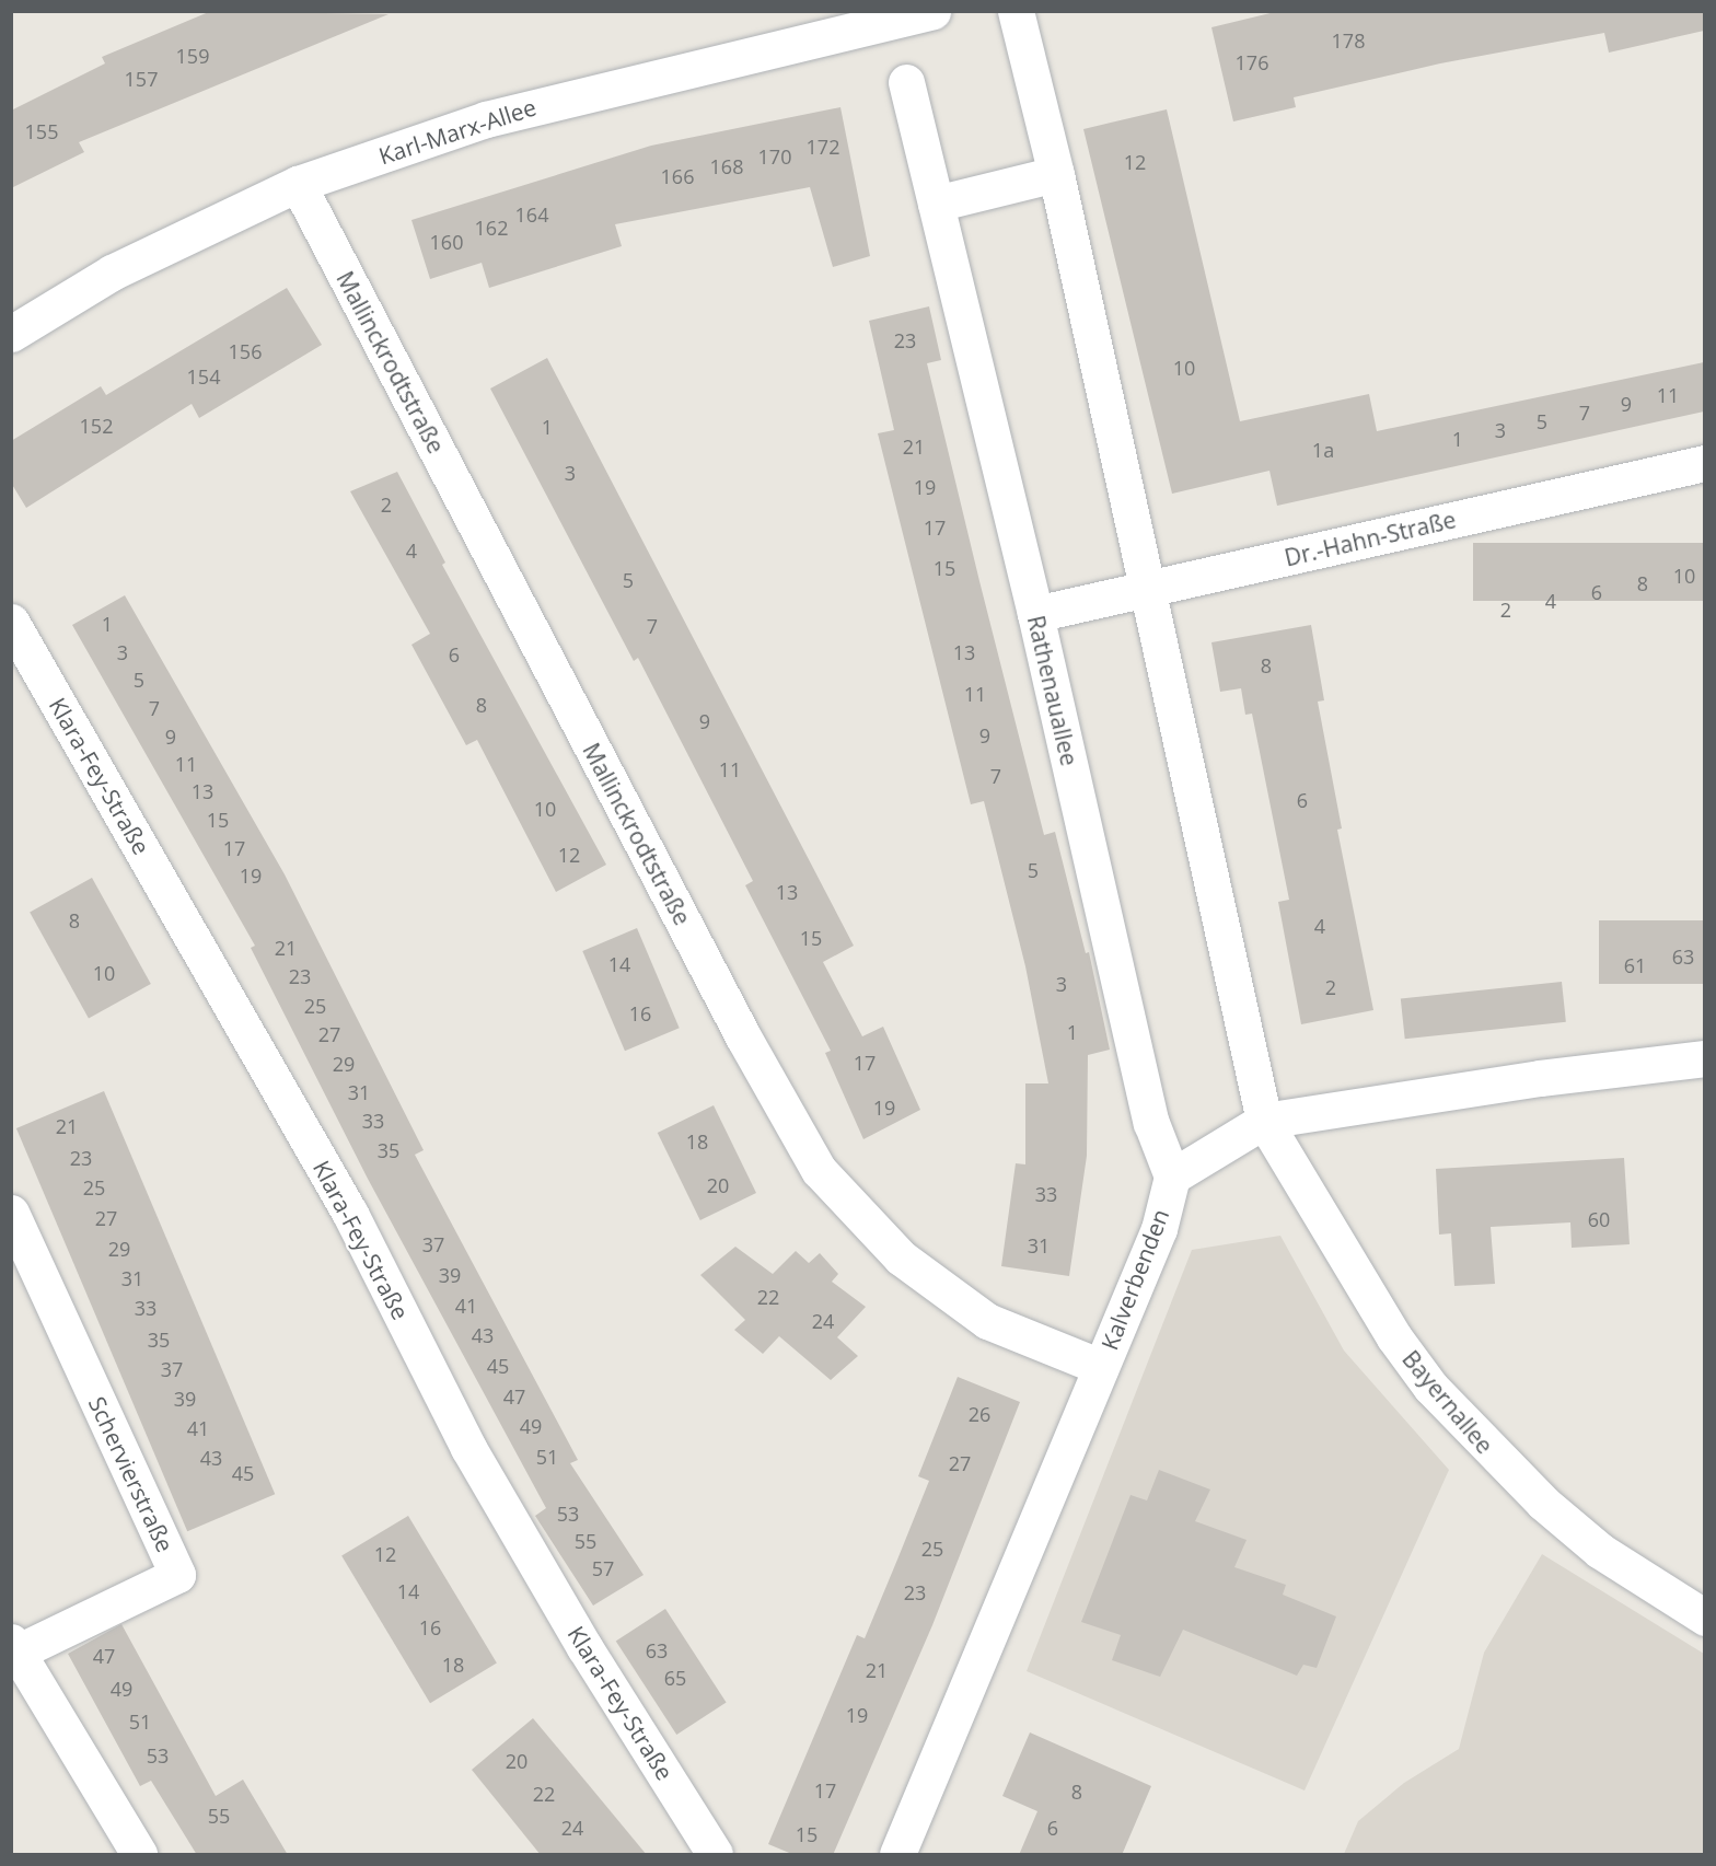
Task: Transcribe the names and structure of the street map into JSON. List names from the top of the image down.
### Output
{
  "streets": {
    "street": [
      "Karl-Marx-Allee",
      "Mallinckrodtstraße",
      "Dr.-Hahn-Straße",
      "Rathenauallee",
      "Klara-Fey-Straße",
      "Kalverbenden",
      "Bayernallee",
      "Schervierstraße"
    ]
  },
  "crossings": [
    ["Karl-Marx-Allee", "Mallinckrodtstraße"],
    ["Mallinckrodtstraße", "Kalverbenden"],
    ["Dr.-Hahn-Straße", "Rathenauallee"],
    ["Rathenauallee", "Kalverbenden"]
  ],
  "house_numbers": [
    "178",
    "159",
    "176",
    "157",
    "155",
    "172",
    "170",
    "12",
    "168",
    "166",
    "164",
    "162",
    "160",
    "23",
    "156",
    "10",
    "154",
    "11",
    "9",
    "7",
    "5",
    "152",
    "1",
    "3",
    "1",
    "21",
    "1a",
    "3",
    "19",
    "2",
    "17",
    "4",
    "15",
    "10",
    "5",
    "8",
    "6",
    "4",
    "2",
    "1",
    "7",
    "3",
    "13",
    "6",
    "8",
    "5",
    "11",
    "8",
    "7",
    "9",
    "9",
    "9",
    "11",
    "11",
    "7",
    "13",
    "6",
    "10",
    "15",
    "17",
    "12",
    "5",
    "19",
    "13",
    "8",
    "4",
    "15",
    "21",
    "63",
    "14",
    "61",
    "10",
    "23",
    "3",
    "2",
    "25",
    "16",
    "1",
    "27",
    "17",
    "29",
    "31",
    "19",
    "33",
    "21",
    "18",
    "35",
    "23",
    "20",
    "25",
    "33",
    "27",
    "60",
    "37",
    "31",
    "29",
    "39",
    "31",
    "22",
    "41",
    "33",
    "24",
    "43",
    "35",
    "45",
    "37",
    "47",
    "39",
    "26",
    "49",
    "41",
    "51",
    "43",
    "27",
    "45",
    "53",
    "55",
    "25",
    "12",
    "57",
    "14",
    "23",
    "16",
    "63",
    "47",
    "18",
    "21",
    "65",
    "49",
    "19",
    "51",
    "53",
    "20",
    "17",
    "8",
    "22",
    "55",
    "24",
    "6",
    "15"
  ]
}
